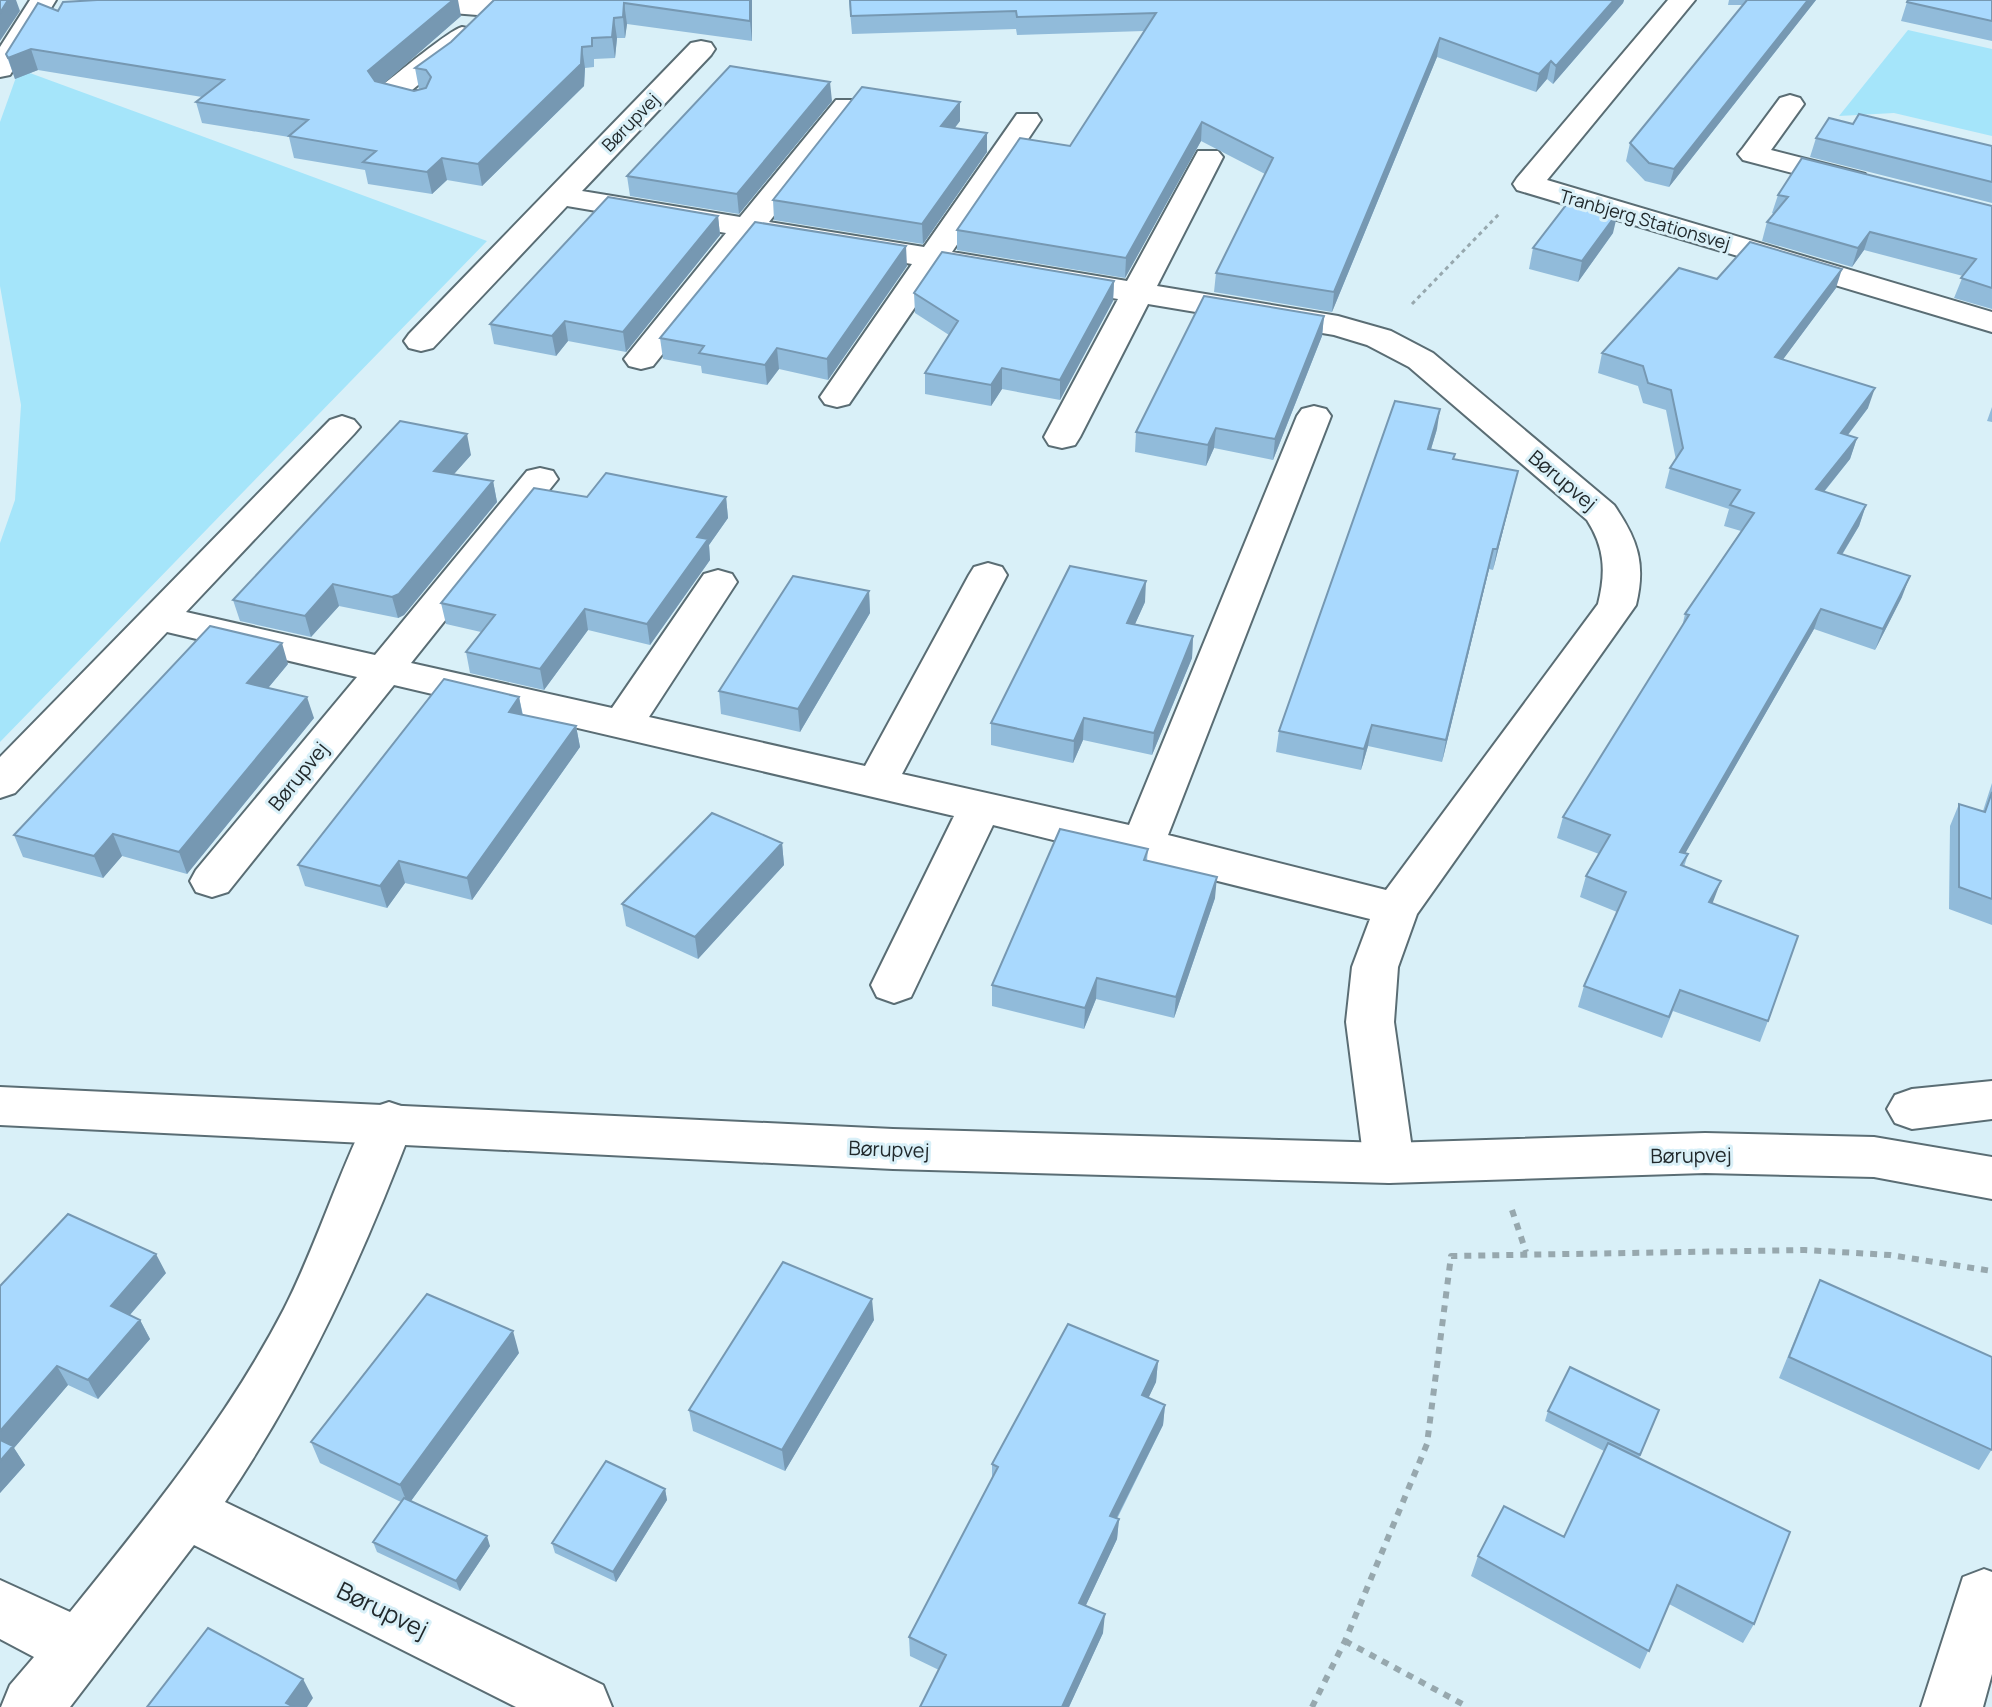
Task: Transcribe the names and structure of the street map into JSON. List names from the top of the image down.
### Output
{
  "streets": {
    "street": ["Børupvej", "Tranbjerg Stationsvej"]
  }
}
